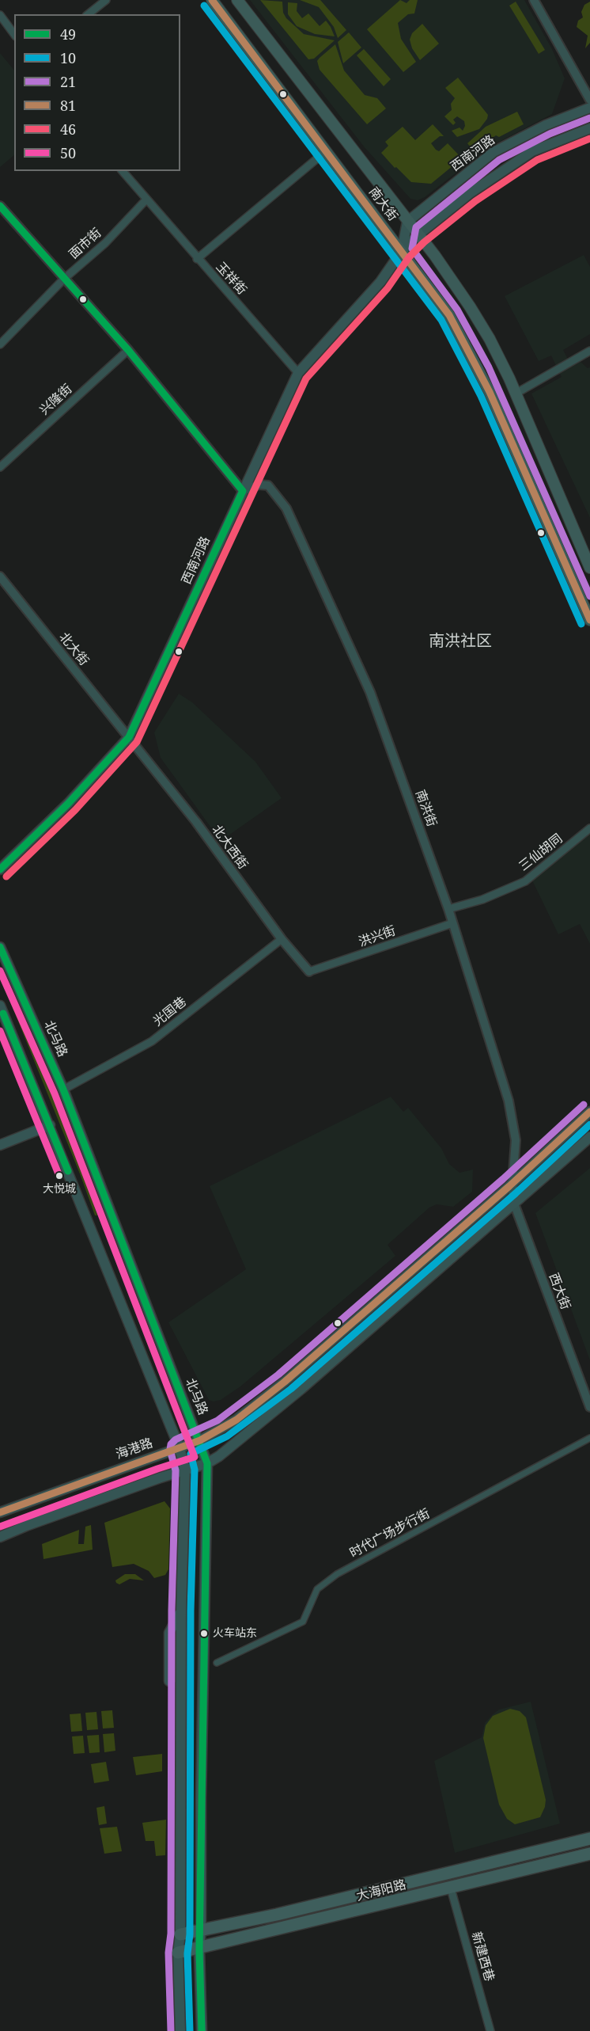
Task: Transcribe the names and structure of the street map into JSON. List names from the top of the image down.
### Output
{
  "streets": {
    "highway": ["大海阳路"],
    "main road": [
      "西南河路",
      "南大街",
      "北马路",
      "海港路"
    ],
    "street": [
      "面市街",
      "玉祥街",
      "兴隆街",
      "北大街",
      "南洪街",
      "北大西街",
      "三仙胡同",
      "洪兴街",
      "光国巷",
      "西大街",
      "时代广场步行街",
      "新建西巷"
    ]
  },
  "crossings": [
    ["西南河路", "南大街"],
    ["西南河路", "玉祥街"],
    ["西南河路", "北大街"],
    ["西南河路", "南洪街"],
    ["西南河路", "北大西街"],
    ["面市街", "玉祥街"],
    ["北大街", "北大西街"],
    ["南洪街", "三仙胡同"],
    ["南洪街", "洪兴街"],
    ["南洪街", "西大街"],
    ["南洪街", "海港路"],
    ["北大西街", "洪兴街"],
    ["北大西街", "光国巷"],
    ["光国巷", "北马路"],
    ["北马路", "海港路"],
    ["北马路", "大海阳路"],
    ["西大街", "海港路"],
    ["大海阳路", "新建西巷"]
  ],
  "districts": ["南洪社区"],
  "places": ["大悦城", "火车站东"],
  "lines": [
    "transit line 81",
    "transit line 10",
    "transit line 21",
    "transit line 46",
    "transit line 49",
    "transit line 50"
  ],
  "legend": [
    "49",
    "10",
    "21",
    "81",
    "46",
    "50"
  ]
}
